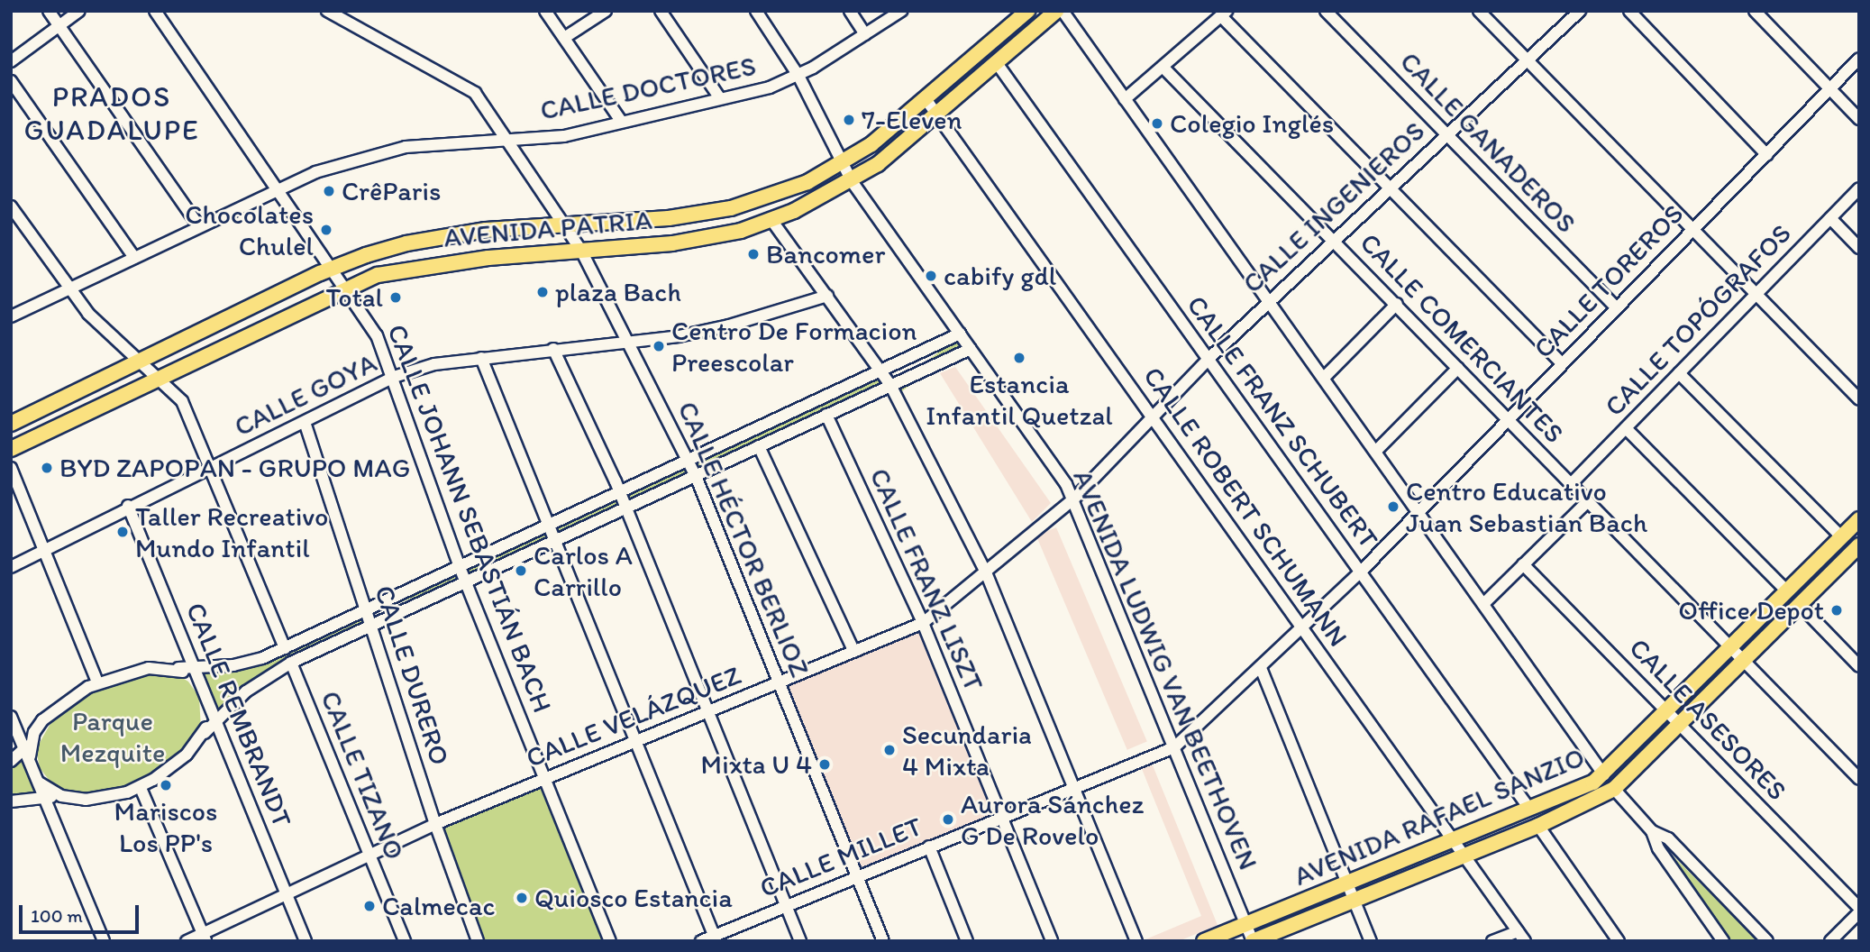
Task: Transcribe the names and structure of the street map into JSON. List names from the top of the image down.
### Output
{
  "streets": {
    "main road": ["AVENIDA PATRIA", "AVENIDA RAFAEL SANZIO"],
    "street": [
      "CALLE DOCTORES",
      "CALLE GANADEROS",
      "CALLE INGENIEROS",
      "CALLE TOREROS",
      "CALLE TOPÓGRAFOS",
      "CALLE COMERCIANTES",
      "CALLE GOYA",
      "CALLE FRANZ SCHUBERT",
      "CALLE ROBERT SCHUMANN",
      "CALLE JOHANN SEBASTIÁN BACH",
      "CALLE HÉCTOR BERLIOZ",
      "CALLE FRANZ LISZT",
      "AVENIDA LUDWIG VAN BEETHOVEN",
      "CALLE DURERO",
      "CALLE REMBRANDT",
      "CALLE VELÁZQUEZ",
      "CALLE ASESORES",
      "CALLE TIZANO",
      "CALLE MILLET"
    ]
  },
  "crossings": [
    ["CALLE DOCTORES", "CALLE JOHANN SEBASTIÁN BACH"],
    ["CALLE DOCTORES", "CALLE HÉCTOR BERLIOZ"],
    ["CALLE DOCTORES", "AVENIDA LUDWIG VAN BEETHOVEN"],
    ["CALLE GANADEROS", "CALLE INGENIEROS"],
    ["CALLE GANADEROS", "CALLE TOREROS"],
    ["CALLE INGENIEROS", "CALLE COMERCIANTES"],
    ["CALLE INGENIEROS", "CALLE FRANZ SCHUBERT"],
    ["CALLE INGENIEROS", "CALLE ROBERT SCHUMANN"],
    ["CALLE INGENIEROS", "AVENIDA LUDWIG VAN BEETHOVEN"],
    ["CALLE INGENIEROS", "CALLE VELÁZQUEZ"],
    ["AVENIDA PATRIA", "CALLE FRANZ SCHUBERT"],
    ["AVENIDA PATRIA", "CALLE ROBERT SCHUMANN"],
    ["AVENIDA PATRIA", "CALLE JOHANN SEBASTIÁN BACH"],
    ["AVENIDA PATRIA", "CALLE HÉCTOR BERLIOZ"],
    ["AVENIDA PATRIA", "AVENIDA LUDWIG VAN BEETHOVEN"],
    ["CALLE TOREROS", "CALLE COMERCIANTES"],
    ["CALLE TOREROS", "CALLE FRANZ SCHUBERT"],
    ["CALLE TOREROS", "CALLE ROBERT SCHUMANN"],
    ["CALLE TOREROS", "AVENIDA LUDWIG VAN BEETHOVEN"],
    ["CALLE TOREROS", "CALLE MILLET"],
    ["CALLE TOPÓGRAFOS", "CALLE COMERCIANTES"],
    ["CALLE COMERCIANTES", "AVENIDA RAFAEL SANZIO"],
    ["CALLE GOYA", "CALLE JOHANN SEBASTIÁN BACH"],
    ["CALLE GOYA", "CALLE HÉCTOR BERLIOZ"],
    ["CALLE GOYA", "CALLE DURERO"],
    ["CALLE GOYA", "CALLE REMBRANDT"],
    ["CALLE FRANZ SCHUBERT", "AVENIDA RAFAEL SANZIO"],
    ["CALLE ROBERT SCHUMANN", "AVENIDA RAFAEL SANZIO"],
    ["CALLE JOHANN SEBASTIÁN BACH", "CALLE VELÁZQUEZ"],
    ["CALLE HÉCTOR BERLIOZ", "CALLE VELÁZQUEZ"],
    ["CALLE HÉCTOR BERLIOZ", "CALLE MILLET"],
    ["CALLE FRANZ LISZT", "CALLE VELÁZQUEZ"],
    ["CALLE FRANZ LISZT", "CALLE MILLET"],
    ["AVENIDA LUDWIG VAN BEETHOVEN", "CALLE VELÁZQUEZ"],
    ["AVENIDA LUDWIG VAN BEETHOVEN", "AVENIDA RAFAEL SANZIO"],
    ["AVENIDA LUDWIG VAN BEETHOVEN", "CALLE MILLET"],
    ["CALLE DURERO", "CALLE VELÁZQUEZ"],
    ["CALLE REMBRANDT", "CALLE VELÁZQUEZ"],
    ["CALLE VELÁZQUEZ", "CALLE TIZANO"],
    ["CALLE ASESORES", "AVENIDA RAFAEL SANZIO"]
  ],
  "districts": ["PRADOS GUADALUPE"],
  "parks": ["Parque Mezquite"],
  "places": [
    "7-Eleven",
    "Colegio Inglés",
    "CrêParis",
    "Chocolates Chulel",
    "Bancomer",
    "cabify gdl",
    "plaza Bach",
    "Total",
    "Centro De Formacion Preescolar",
    "Estancia Infantil Quetzal",
    "BYD ZAPOPAN - GRUPO MAG",
    "Centro Educativo Juan Sebastian Bach",
    "Taller Recreativo Mundo Infantil",
    "Carlos A Carrillo",
    "Office Depot",
    "Secundaria 4 Mixta",
    "Mixta U 4",
    "Mariscos Los PP's",
    "Aurora Sánchez G De Rovelo",
    "Quiosco Estancia",
    "Calmecac"
  ],
  "scale_bar": "100 m"
}
